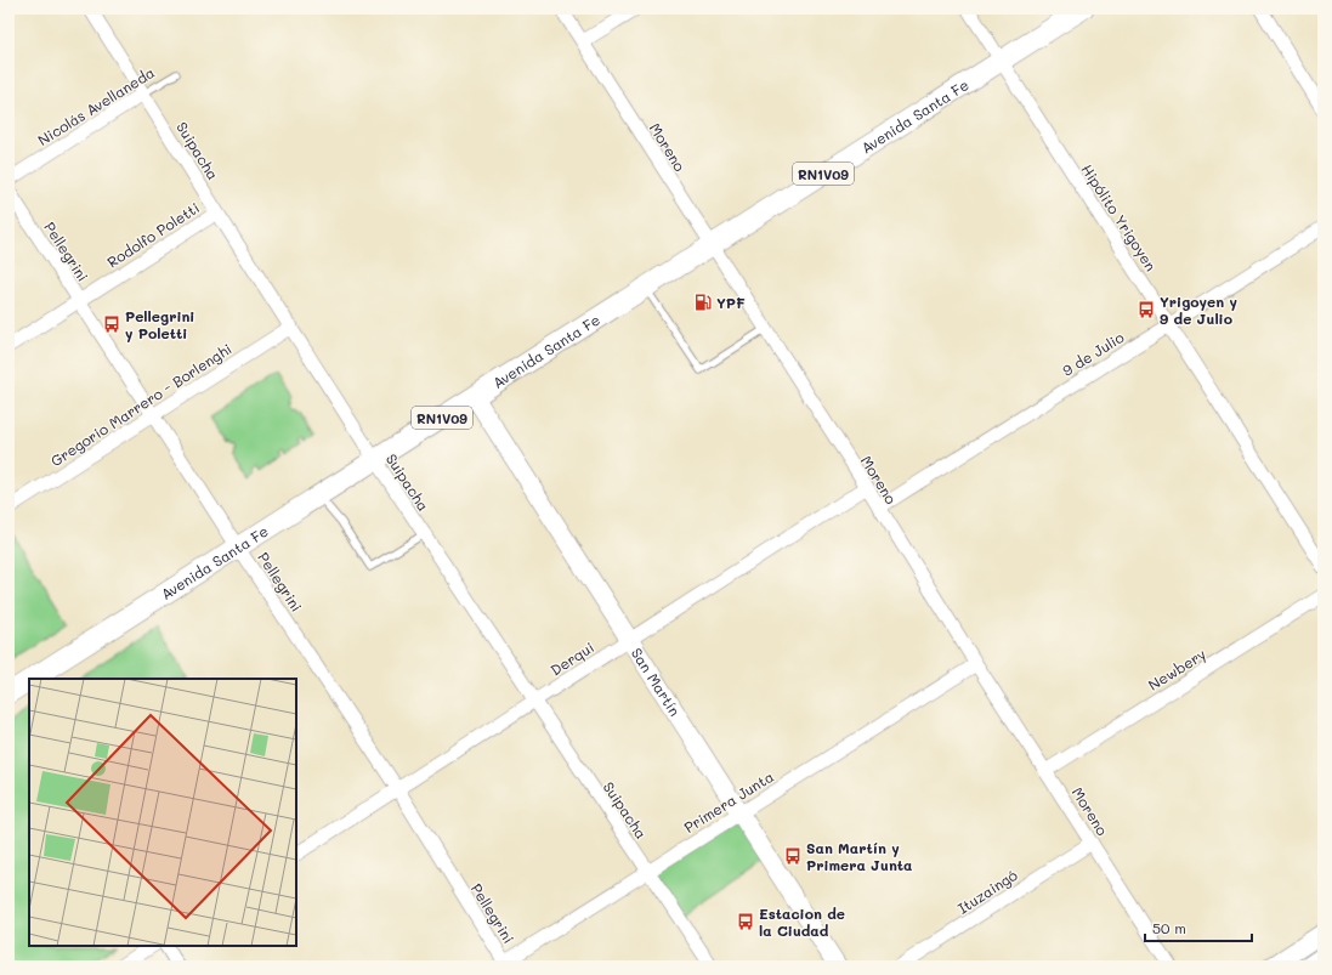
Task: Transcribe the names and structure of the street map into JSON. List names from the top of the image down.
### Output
{
  "streets": {
    "main road": ["Avenida Santa Fe", "RN1V09", "San Martín"],
    "street": [
      "Nicolás Avellaneda",
      "Moreno",
      "Suipacha",
      "Hipólito Yrigoyen",
      "Rodolfo Poletti",
      "Pellegrini",
      "9 de Julio",
      "Gregorio Marrero - Borlenghi",
      "Derqui",
      "Newbery",
      "Primera Junta",
      "Ituzaingó"
    ]
  },
  "crossings": [
    ["Nicolás Avellaneda", "Suipacha"],
    ["Avenida Santa Fe", "Moreno"],
    ["Avenida Santa Fe", "Suipacha"],
    ["Avenida Santa Fe", "Hipólito Yrigoyen"],
    ["Avenida Santa Fe", "Pellegrini"],
    ["Avenida Santa Fe", "San Martín"],
    ["Moreno", "9 de Julio"],
    ["Moreno", "Derqui"],
    ["Moreno", "Newbery"],
    ["Moreno", "Primera Junta"],
    ["Moreno", "Ituzaingó"],
    ["Suipacha", "Rodolfo Poletti"],
    ["Suipacha", "Gregorio Marrero - Borlenghi"],
    ["Suipacha", "Derqui"],
    ["Suipacha", "Primera Junta"],
    ["Hipólito Yrigoyen", "9 de Julio"],
    ["Rodolfo Poletti", "Pellegrini"],
    ["Pellegrini", "Gregorio Marrero - Borlenghi"],
    ["Pellegrini", "Derqui"],
    ["Pellegrini", "Primera Junta"],
    ["Derqui", "San Martín"],
    ["San Martín", "Primera Junta"]
  ],
  "places": {
    "fuel station": ["YPF"],
    "bus stop": [
      "Yrigoyen y 9 de Julio",
      "Pellegrini y Poletti",
      "San Martín y Primera Junta",
      "Estacion de la Ciudad"
    ]
  },
  "scale_bar": "50 m"
}
